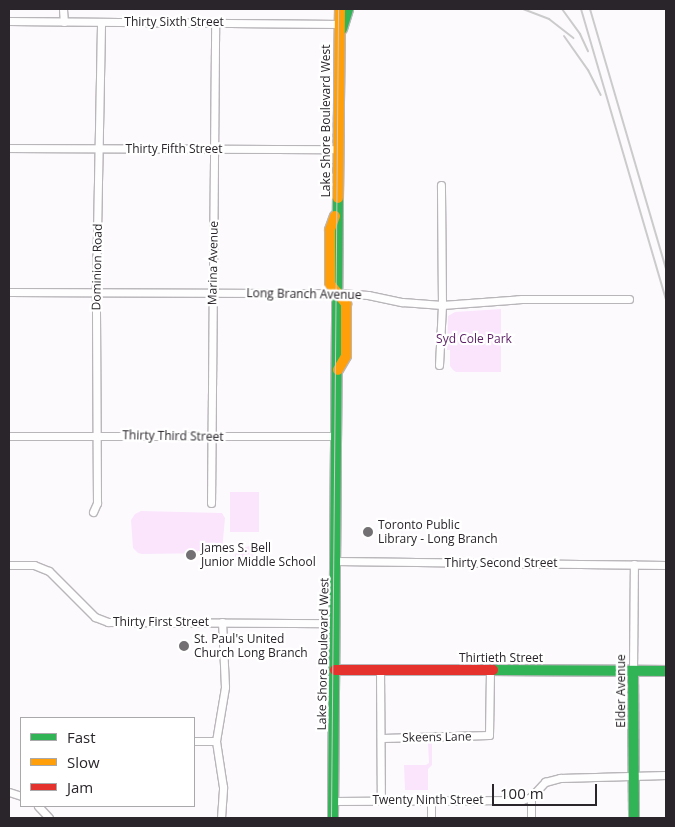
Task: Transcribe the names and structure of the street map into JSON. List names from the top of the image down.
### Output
{
  "streets": {
    "main road": ["Lake Shore Boulevard West", "Thirtieth Street", "Elder Avenue"],
    "street": [
      "Thirty Sixth Street",
      "Thirty Fifth Street",
      "Marina Avenue",
      "Dominion Road",
      "Long Branch Avenue",
      "Thirty Third Street",
      "Thirty Second Street",
      "Thirty First Street",
      "Skeens Lane",
      "Twenty Ninth Street"
    ]
  },
  "crossings": [
    ["Thirty Sixth Street", "Lake Shore Boulevard West"],
    ["Thirty Sixth Street", "Marina Avenue"],
    ["Thirty Sixth Street", "Dominion Road"],
    ["Lake Shore Boulevard West", "Thirty Fifth Street"],
    ["Lake Shore Boulevard West", "Long Branch Avenue"],
    ["Lake Shore Boulevard West", "Thirty Third Street"],
    ["Lake Shore Boulevard West", "Thirty Second Street"],
    ["Lake Shore Boulevard West", "Thirty First Street"],
    ["Lake Shore Boulevard West", "Thirtieth Street"],
    ["Lake Shore Boulevard West", "Twenty Ninth Street"],
    ["Thirty Fifth Street", "Marina Avenue"],
    ["Thirty Fifth Street", "Dominion Road"],
    ["Marina Avenue", "Long Branch Avenue"],
    ["Marina Avenue", "Thirty Third Street"],
    ["Dominion Road", "Long Branch Avenue"],
    ["Dominion Road", "Thirty Third Street"],
    ["Thirty Second Street", "Elder Avenue"],
    ["Thirtieth Street", "Elder Avenue"],
    ["Thirtieth Street", "Skeens Lane"]
  ],
  "parks": ["Syd Cole Park"],
  "places": ["Toronto Public Library - Long Branch", "James S. Bell Junior Middle School", "St. Paul's United Church Long Branch"],
  "legend": ["Fast", "Slow", "Jam"],
  "scale_bar": "100 m"
}
